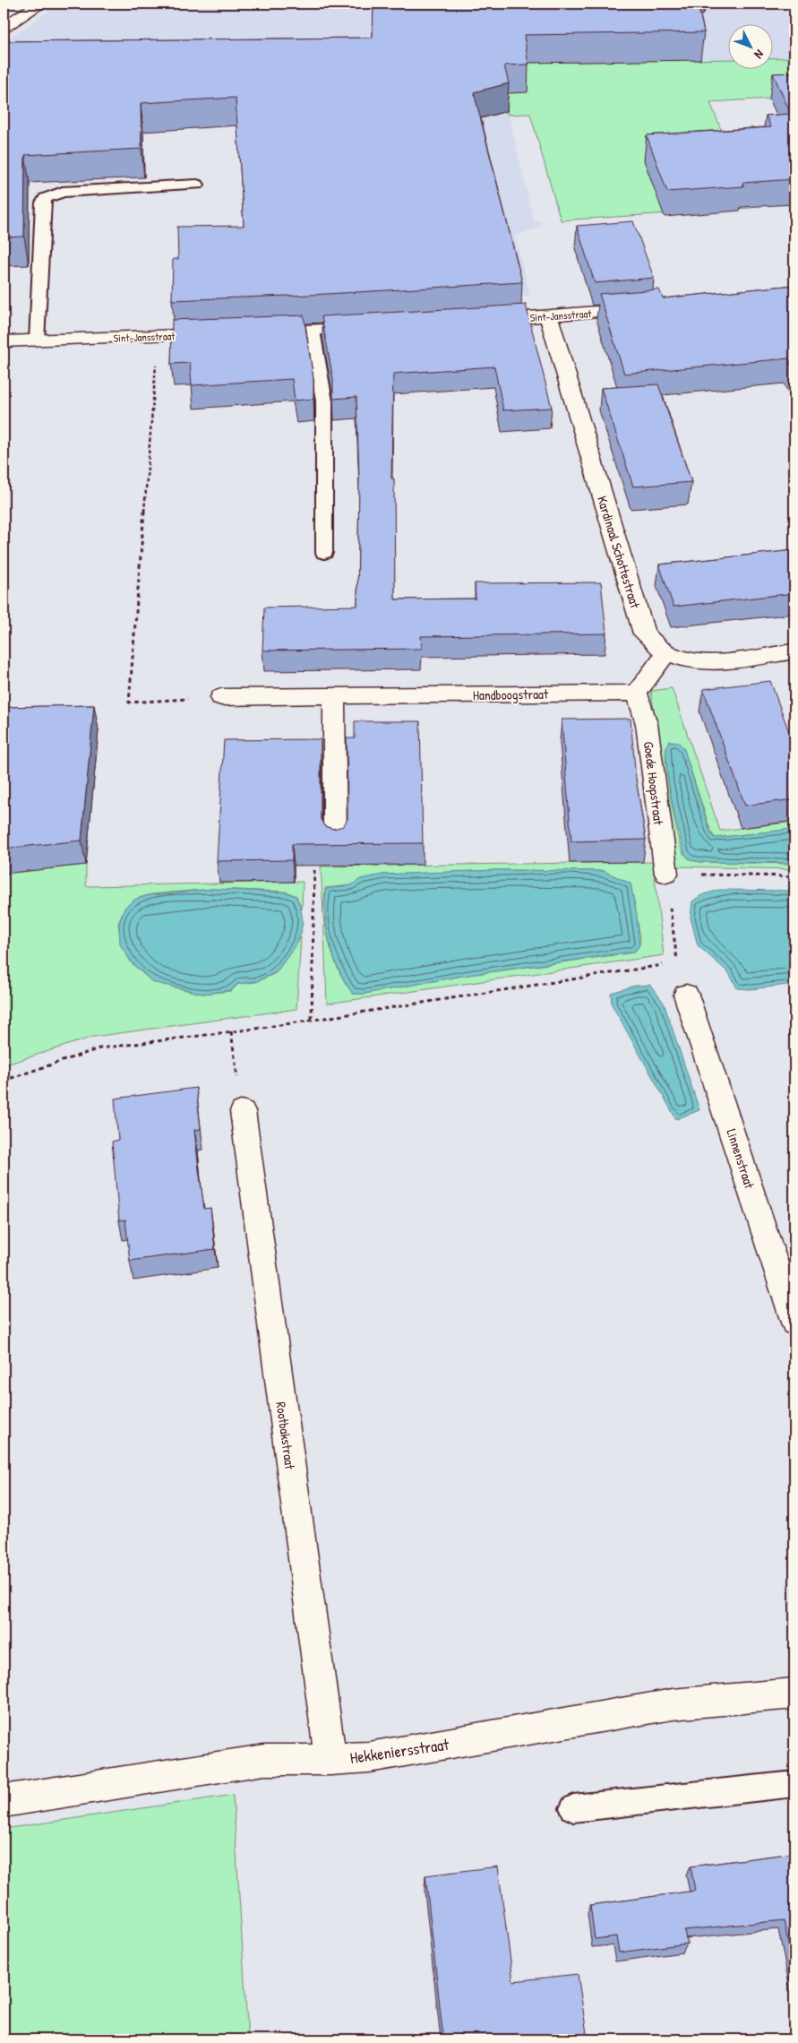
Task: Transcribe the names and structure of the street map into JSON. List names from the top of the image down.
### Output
{
  "streets": {
    "street": [
      "Sint-Jansstraat",
      "Kardinaal Schottestraat",
      "Handboogstraat",
      "Goede Hoopstraat",
      "Linnenstraat",
      "Rootbakstraat",
      "Hekkeniersstraat"
    ]
  },
  "crossings": [
    ["Sint-Jansstraat", "Kardinaal Schottestraat"],
    ["Handboogstraat", "Goede Hoopstraat"],
    ["Rootbakstraat", "Hekkeniersstraat"]
  ],
  "north": "bottom right"
}
